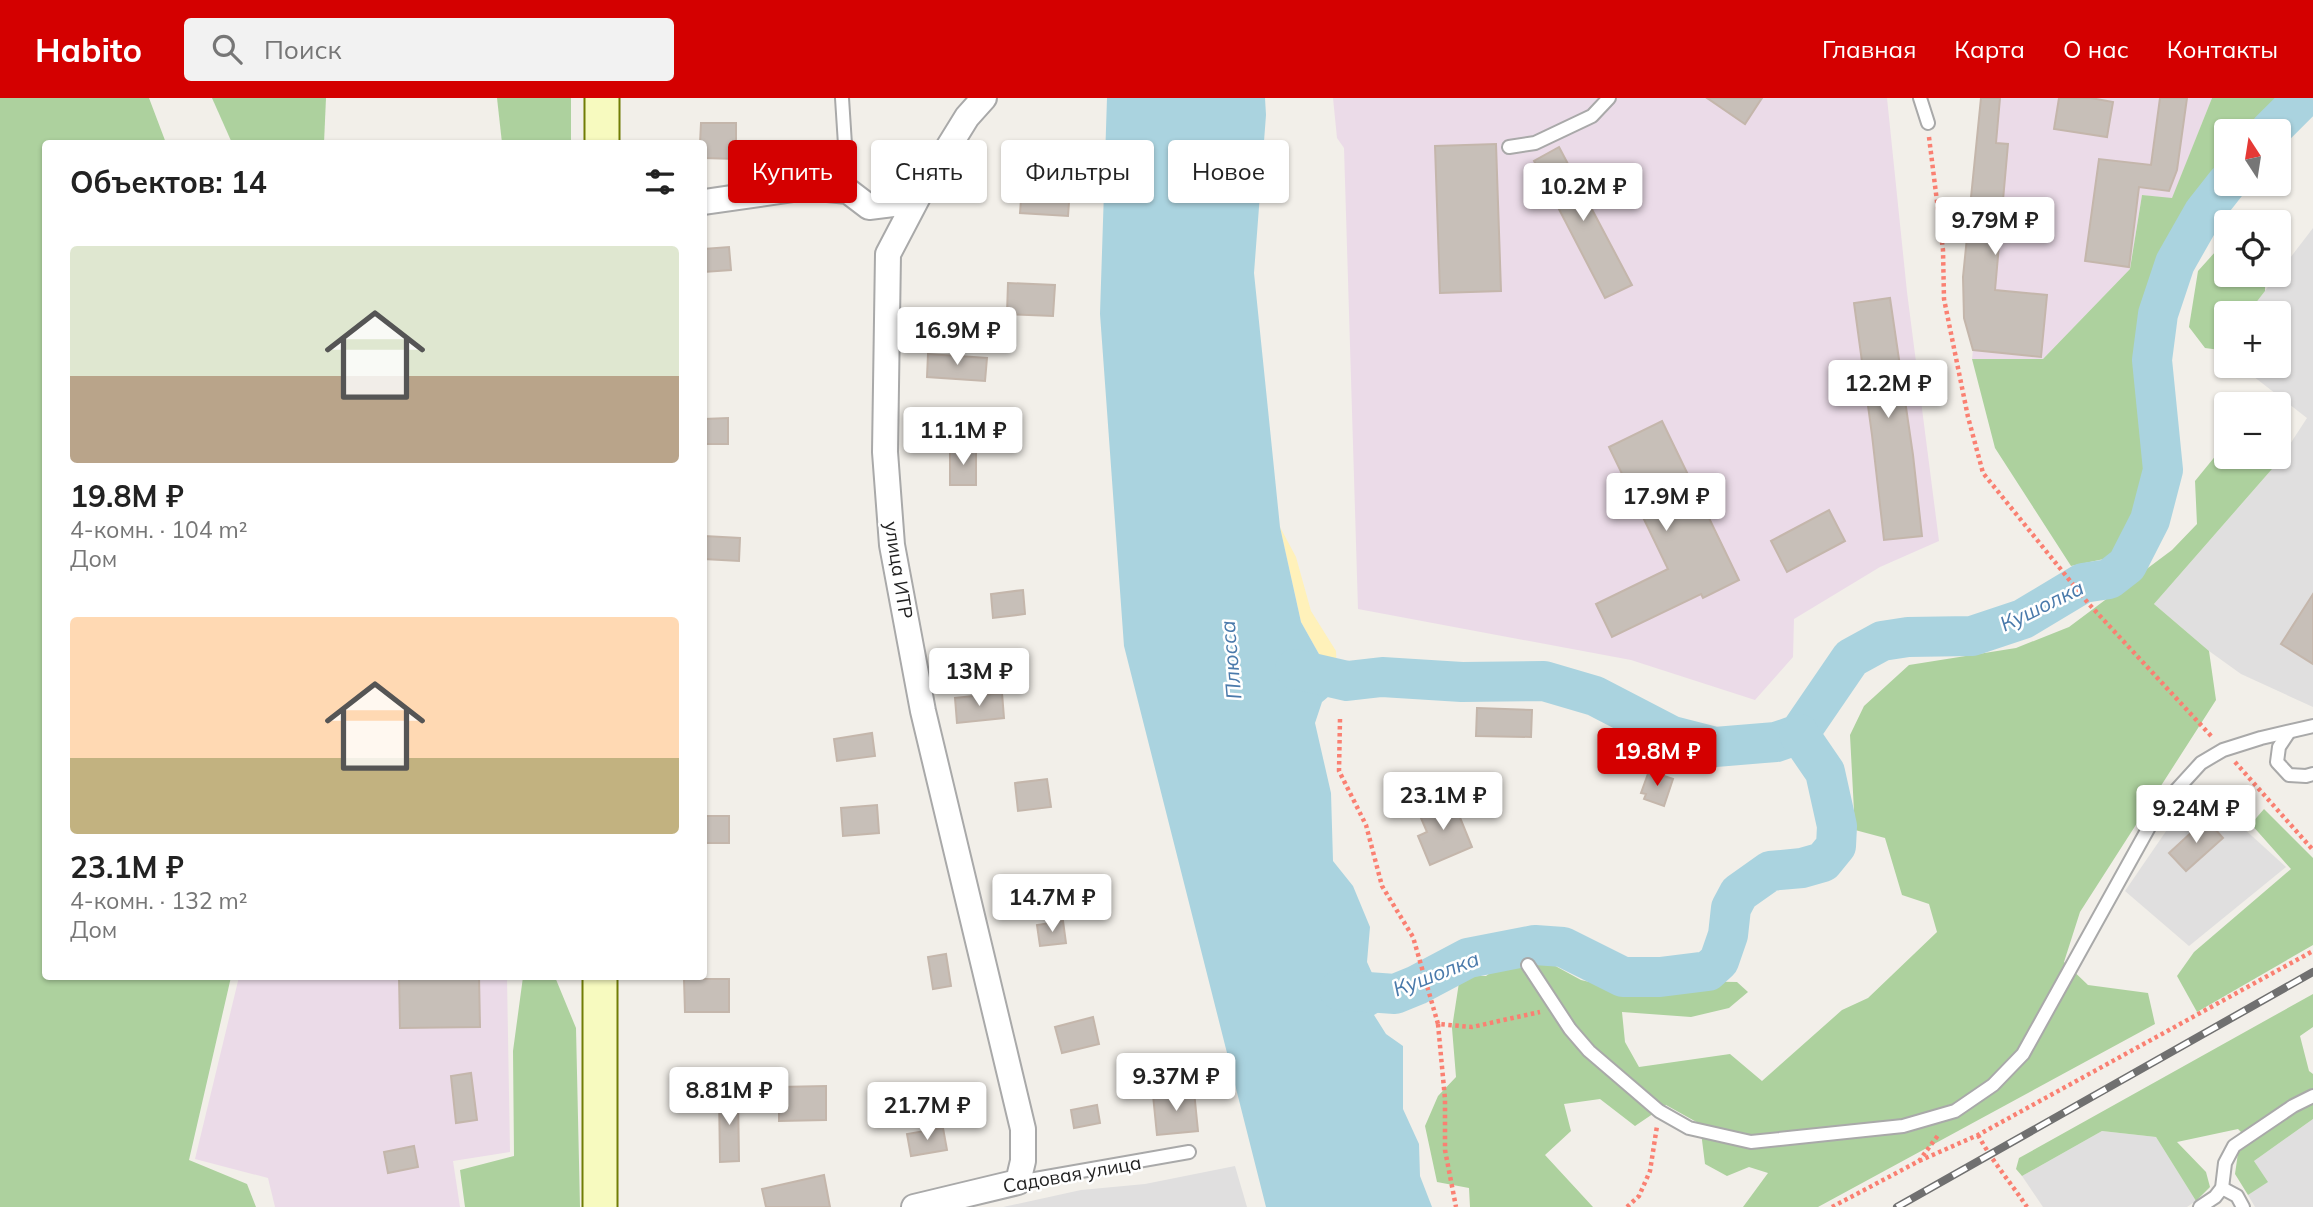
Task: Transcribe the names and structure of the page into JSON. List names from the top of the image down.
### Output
{
  "streets": {
    "street": ["улица ИТР", "Садовая улица"]
  },
  "crossings": [
    ["улица ИТР", "Садовая улица"]
  ],
  "water": ["Кушолка", "Плюсса"],
  "north": "top",
  "page": {
    "header": "Habito",
    "search": "Поиск",
    "nav": [
      "Главная",
      "Карта",
      "О нас",
      "Контакты"
    ],
    "map_buttons": ["+", "−"],
    "chip": [
      "Купить",
      "Снять",
      "Фильтры",
      "Новое"
    ],
    "heading": "Объектов: 14",
    "price": [
      "10.2M ₽",
      "9.79M ₽",
      "16.9M ₽",
      "12.2M ₽",
      "11.1M ₽",
      "17.9M ₽",
      "13M ₽",
      "19.8M ₽",
      "23.1M ₽",
      "9.24M ₽",
      "14.7M ₽",
      "9.37M ₽",
      "8.81M ₽",
      "21.7M ₽"
    ],
    "list": [
      {
        "name": "19.8M ₽",
        "note": "4-комн. · 104 m² · Дом"
      },
      {
        "name": "23.1M ₽",
        "note": "4-комн. · 132 m² · Дом"
      }
    ]
  }
}
